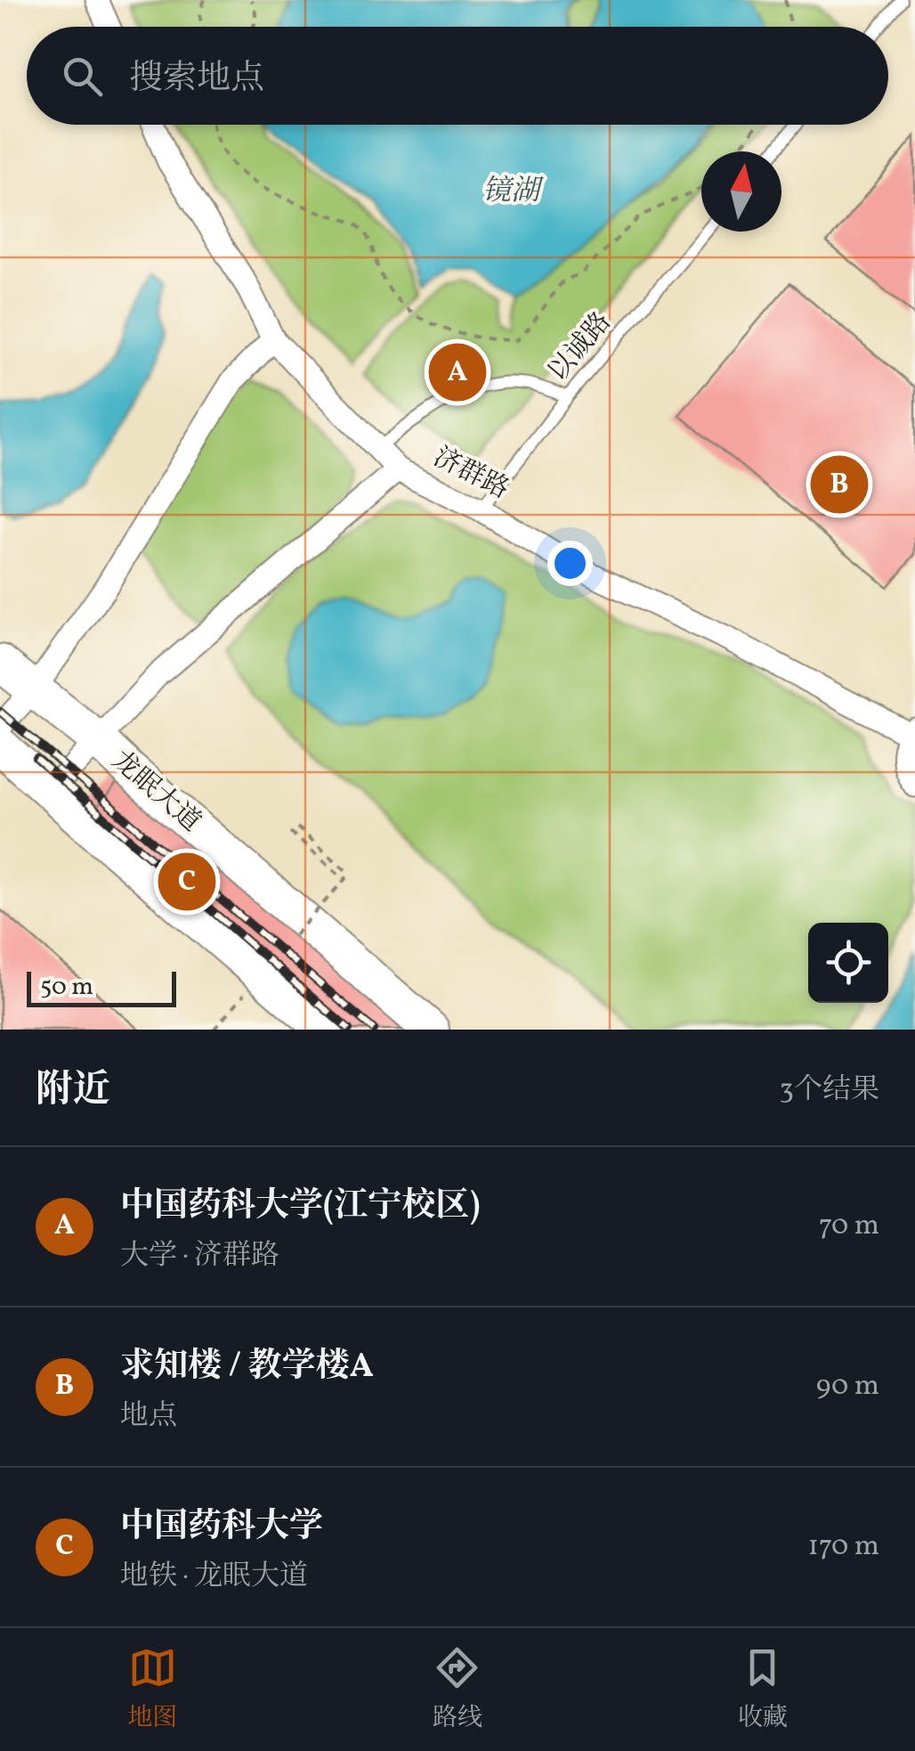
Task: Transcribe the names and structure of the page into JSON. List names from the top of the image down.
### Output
{
  "streets": {
    "main road": ["龙眠大道"],
    "street": ["济群路"],
    "lane": ["以诚路"]
  },
  "crossings": [
    ["以诚路", "济群路"]
  ],
  "water": ["镜湖"],
  "scale_bar": "50 m",
  "north": "top",
  "page": {
    "search": "搜索地点",
    "pins": ["A", "B", "C"],
    "scale": "50 m",
    "heading": ["附近", "3个结果"],
    "list": [
      {
        "mark": "A",
        "name": "中国药科大学(江宁校区)",
        "note": "大学 · 济群路",
        "value": "70 m"
      },
      {
        "mark": "B",
        "name": "求知楼 / 教学楼A",
        "note": "地点",
        "value": "90 m"
      },
      {
        "mark": "C",
        "name": "中国药科大学",
        "note": "地铁 · 龙眠大道",
        "value": "170 m"
      }
    ],
    "nav": ["地图", "路线", "收藏"]
  }
}
